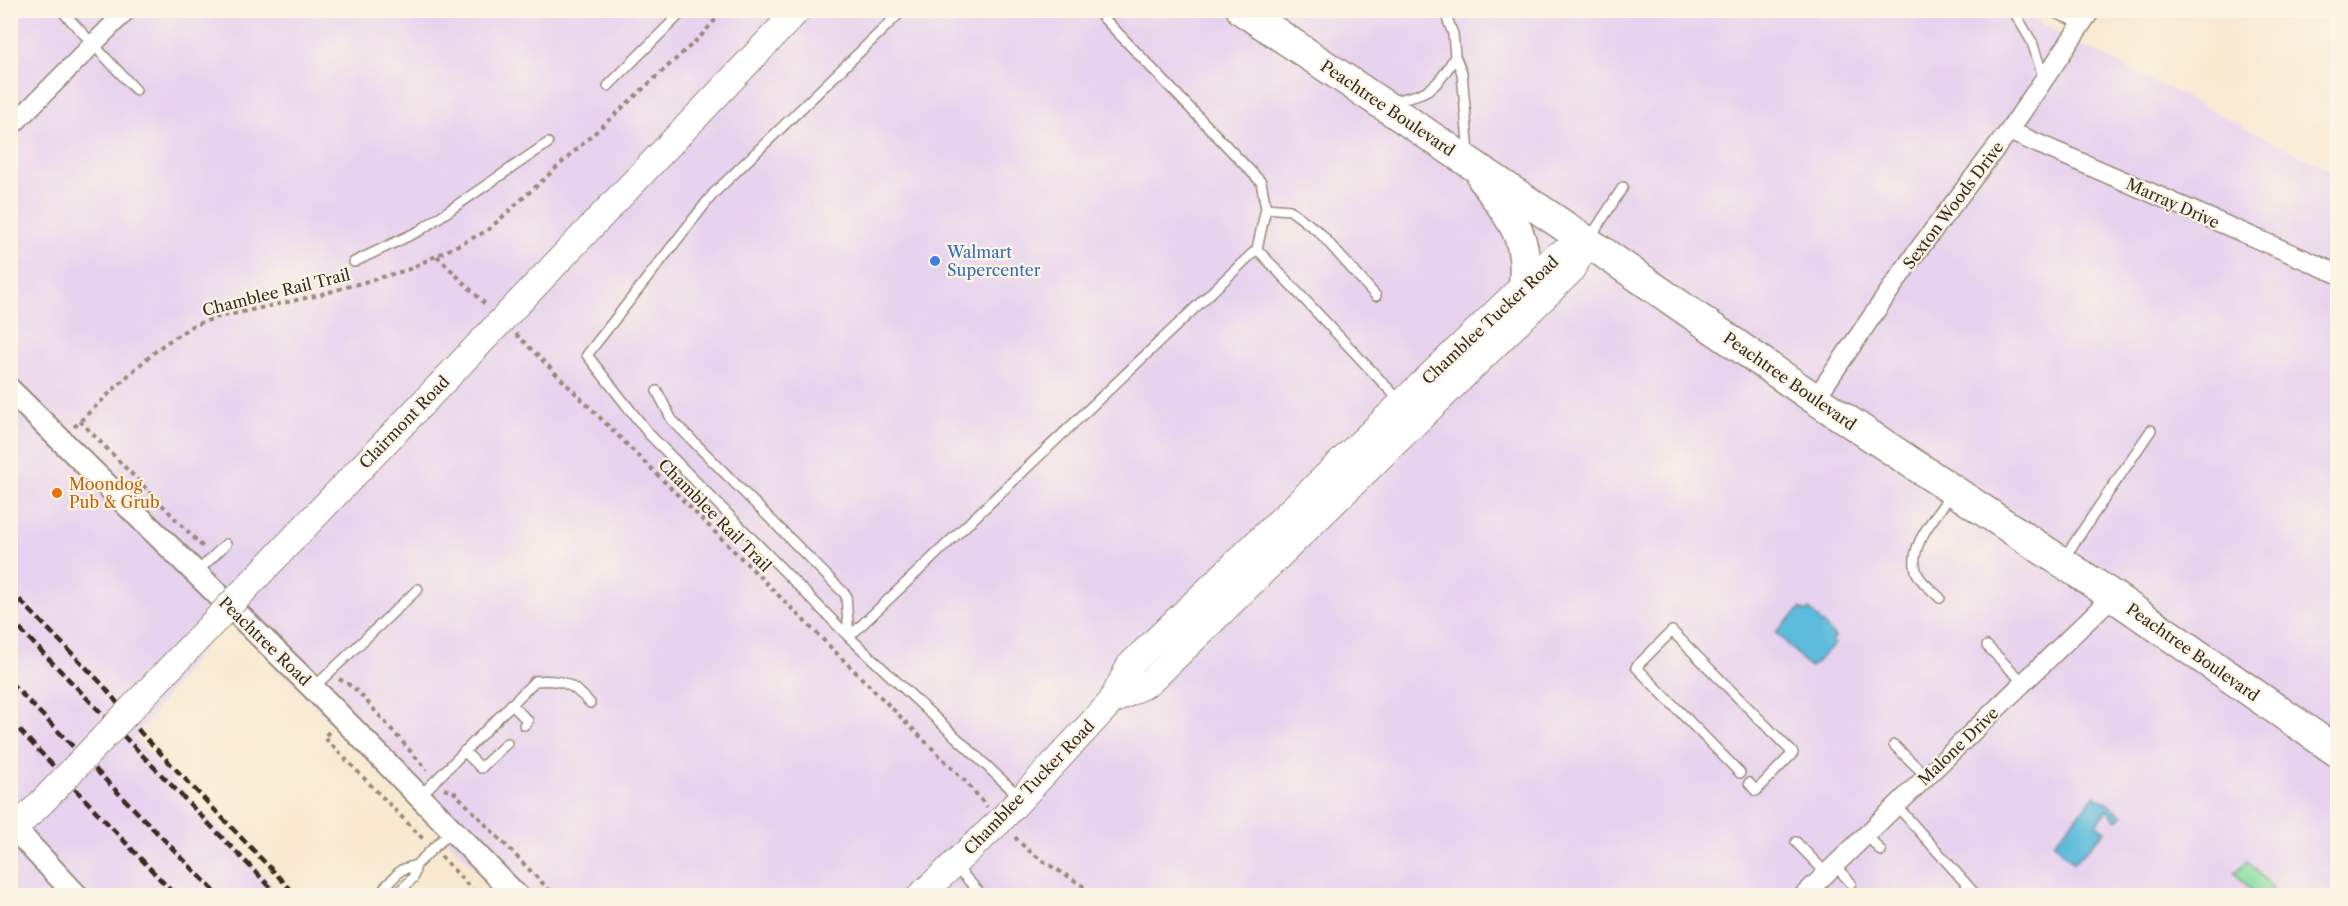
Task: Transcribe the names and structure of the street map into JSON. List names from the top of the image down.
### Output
{
  "streets": {
    "highway": ["Peachtree Boulevard"],
    "main road": ["Chamblee Tucker Road", "Clairmont Road"],
    "street": [
      "Marray Drive",
      "Sexton Woods Drive",
      "Peachtree Road",
      "Malone Drive"
    ],
    "path": ["Chamblee Rail Trail"]
  },
  "crossings": [
    ["Peachtree Boulevard", "Sexton Woods Drive"],
    ["Peachtree Boulevard", "Chamblee Tucker Road"],
    ["Peachtree Boulevard", "Malone Drive"],
    ["Marray Drive", "Sexton Woods Drive"]
  ],
  "places": ["Walmart Supercenter", "Moondog Pub & Grub"]
}
